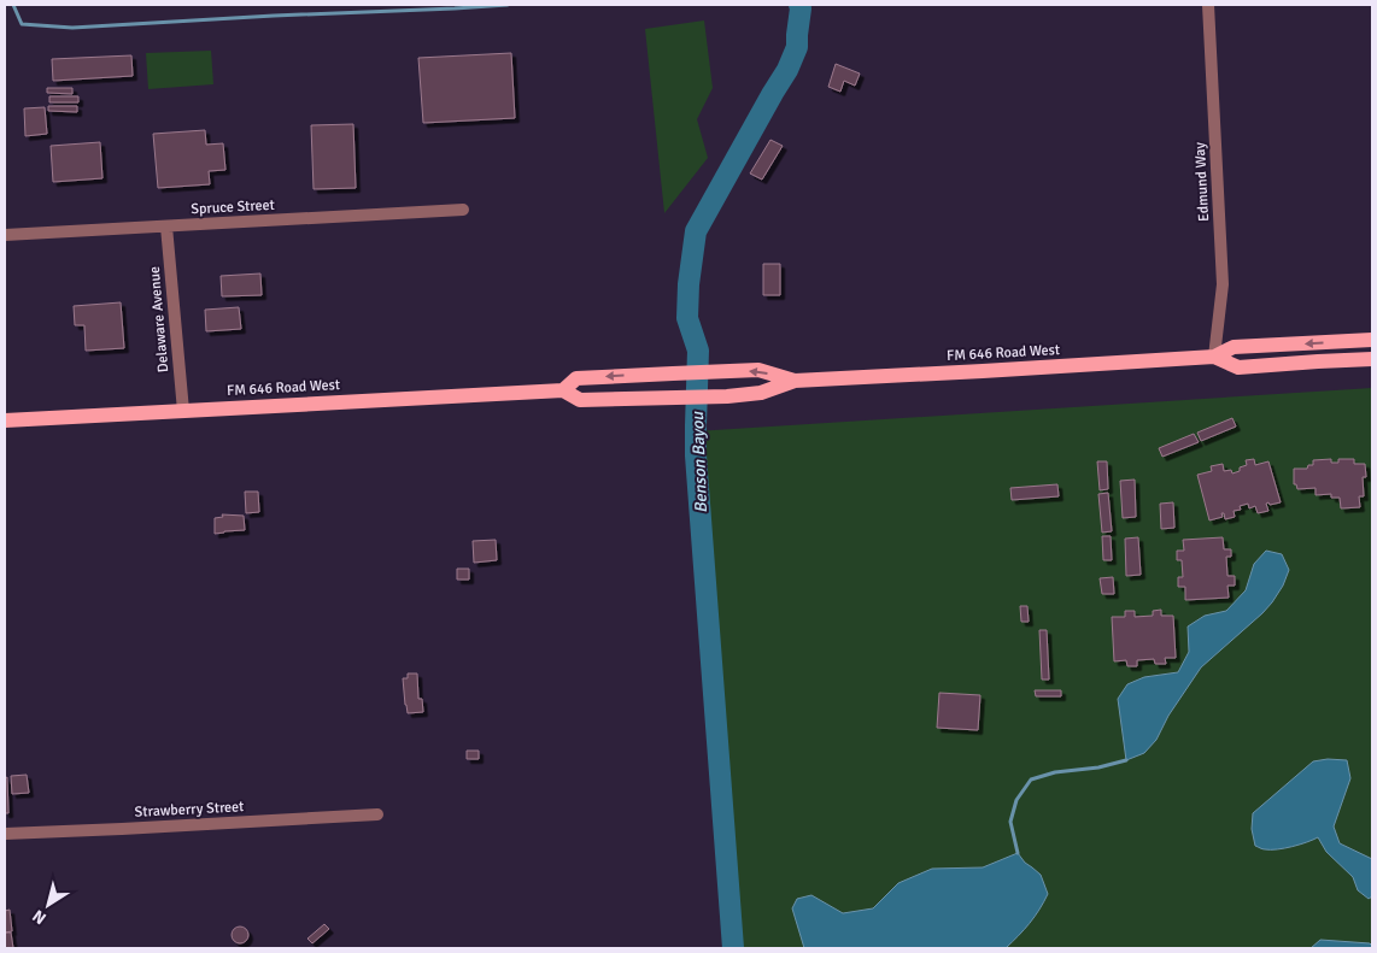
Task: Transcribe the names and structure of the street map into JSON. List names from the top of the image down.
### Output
{
  "streets": {
    "main road": ["FM 646 Road West"],
    "street": [
      "Edmund Way",
      "Spruce Street",
      "Delaware Avenue",
      "Strawberry Street"
    ]
  },
  "crossings": [
    ["Edmund Way", "FM 646 Road West"],
    ["Spruce Street", "Delaware Avenue"],
    ["Delaware Avenue", "FM 646 Road West"]
  ],
  "water": ["Benson Bayou"],
  "north": "bottom left"
}
